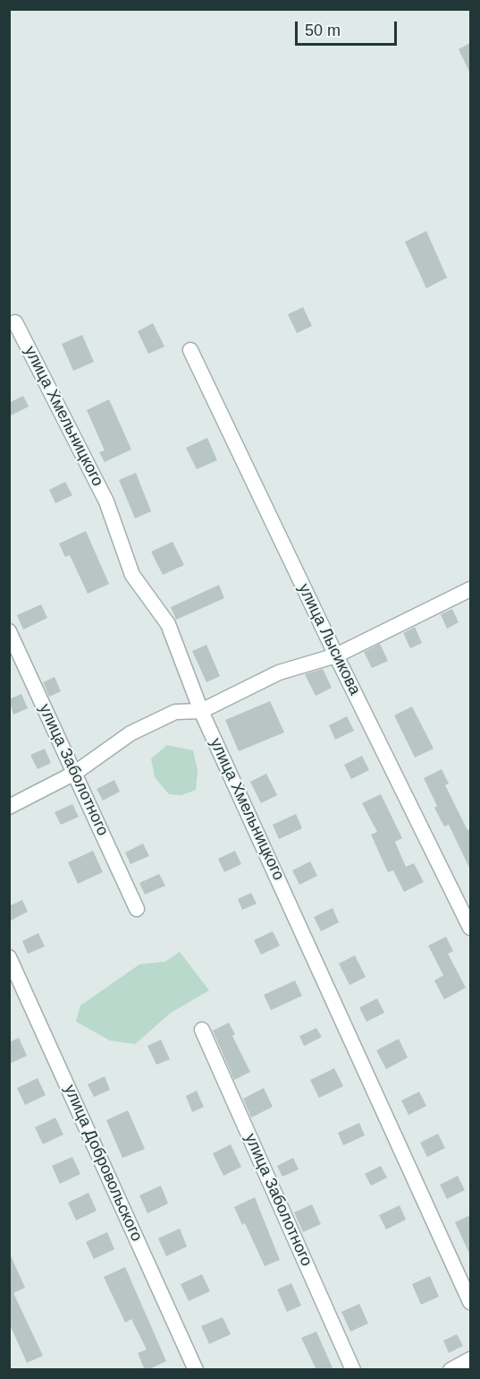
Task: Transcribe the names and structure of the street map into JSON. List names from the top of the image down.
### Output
{
  "streets": {
    "street": [
      "улица Хмельницкого",
      "улица Лысикова",
      "улица Заболотного",
      "улица Добровольского"
    ]
  },
  "scale_bar": "50 m"
}
